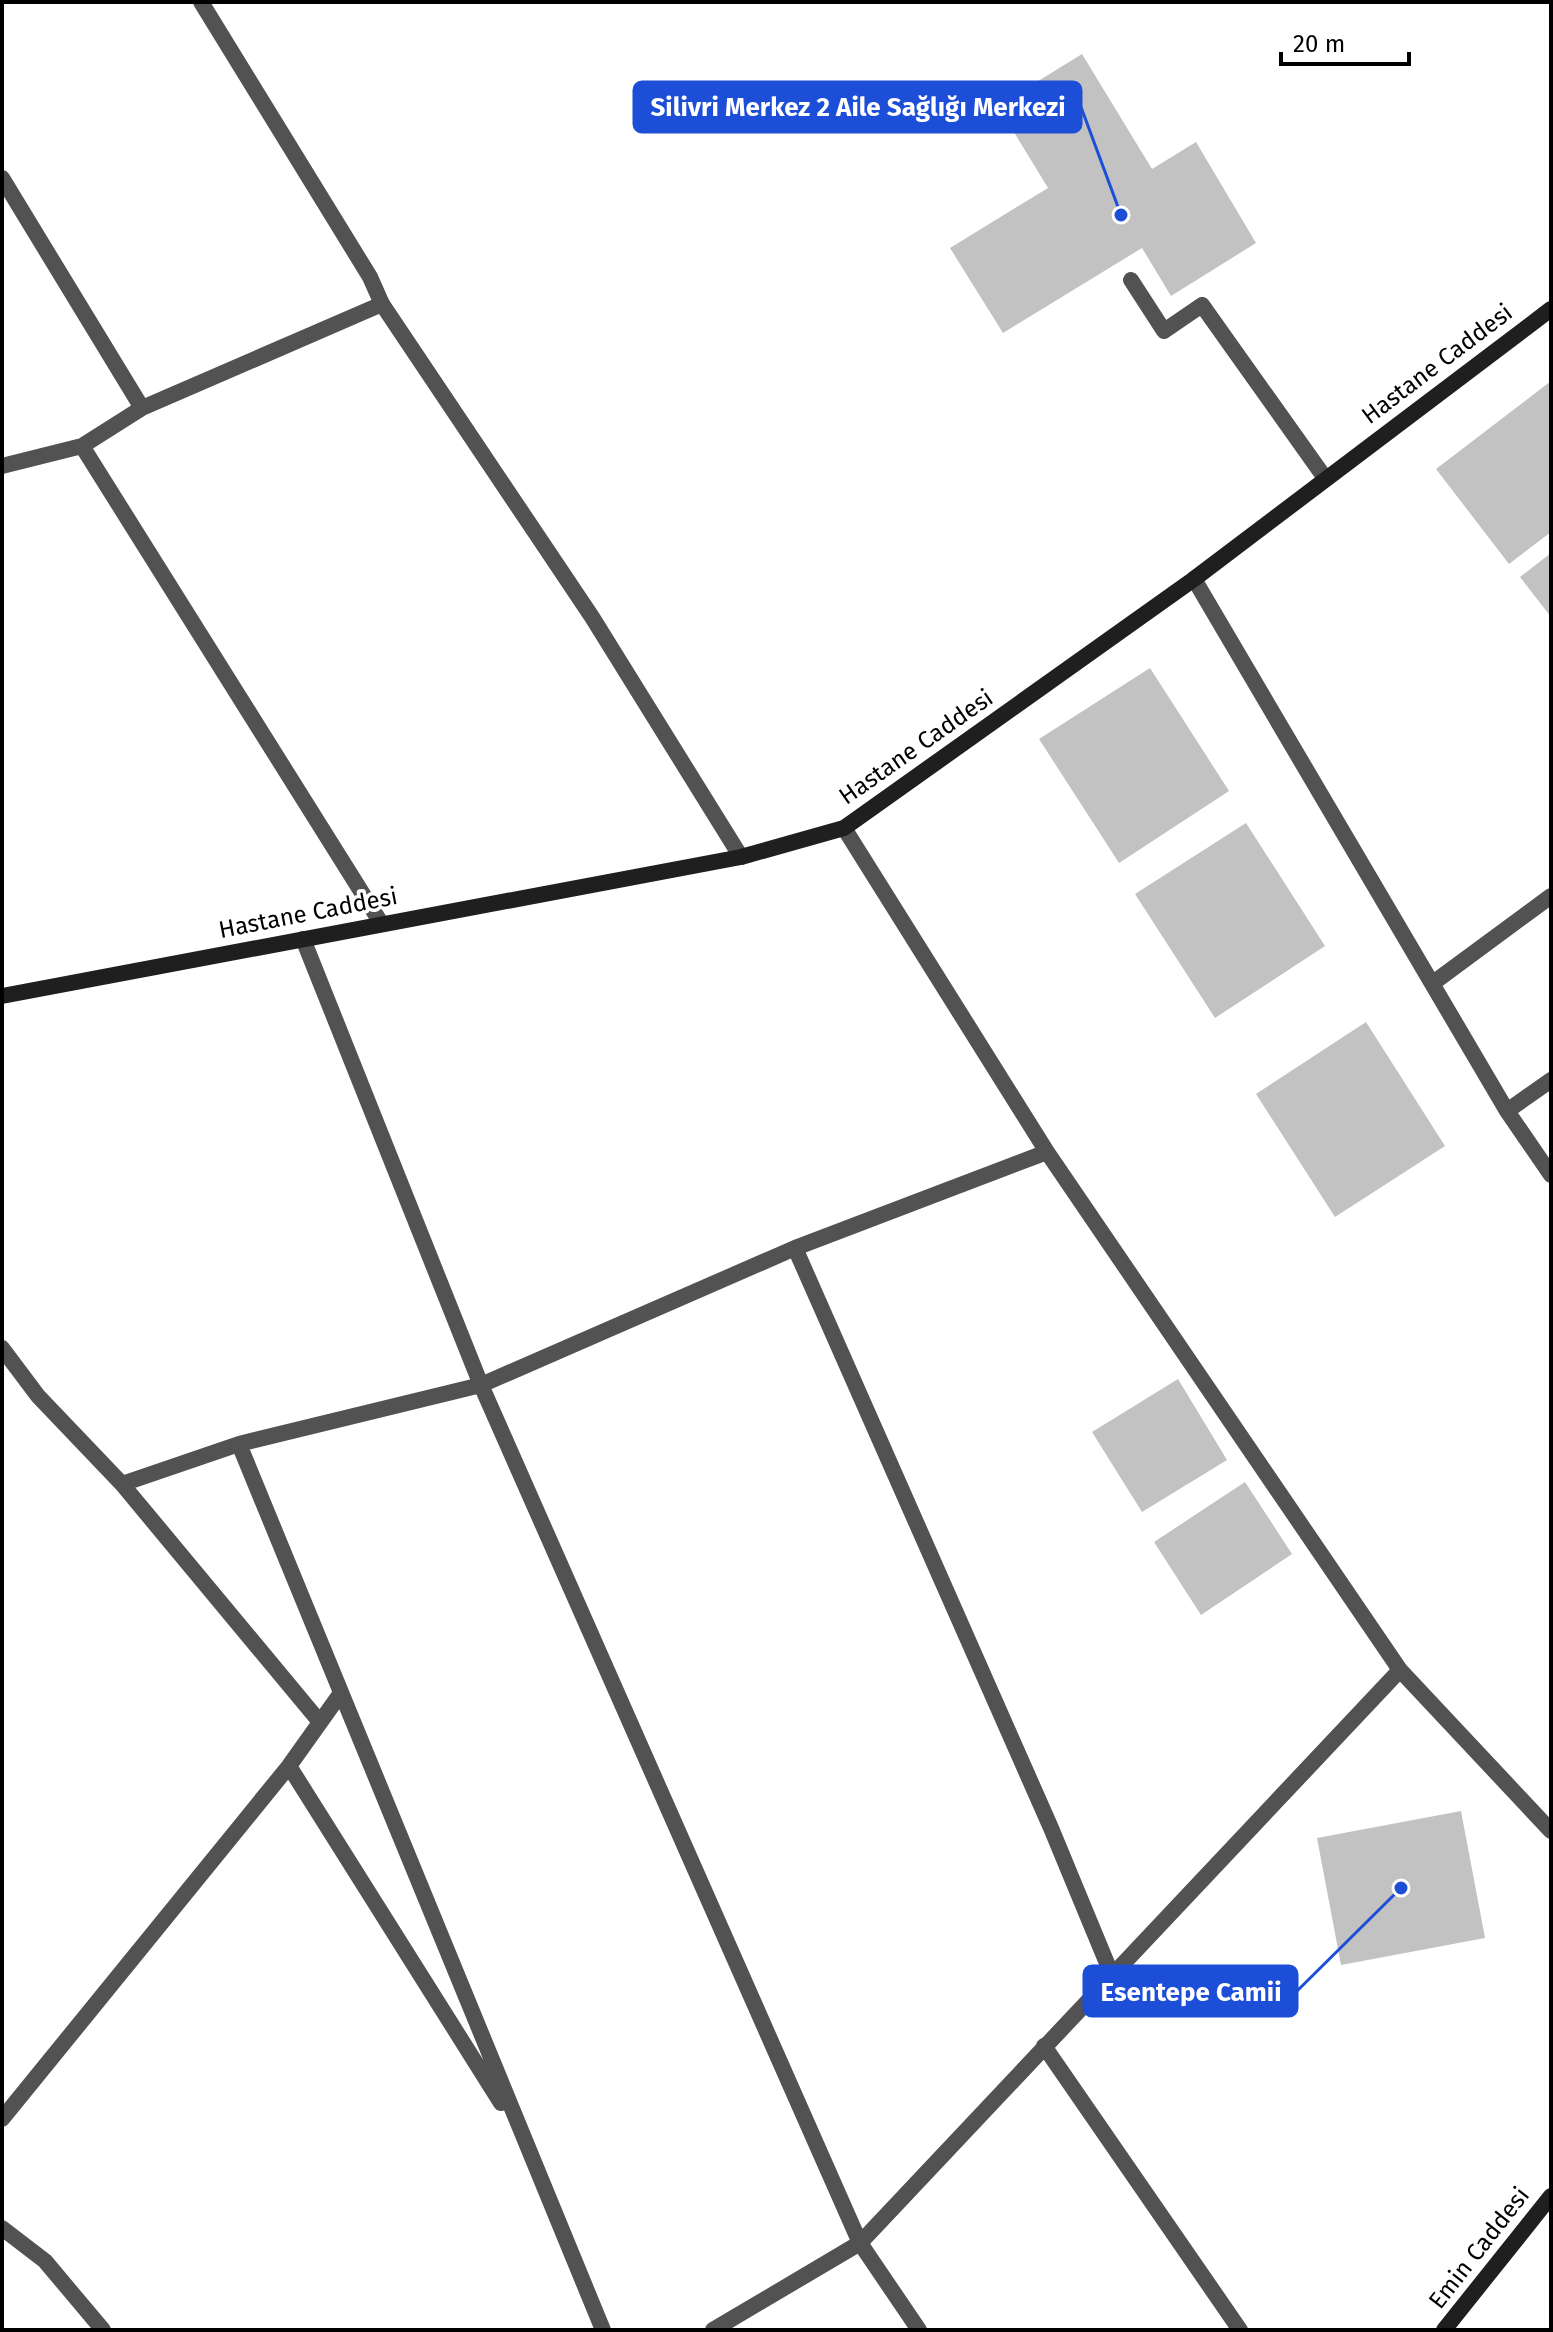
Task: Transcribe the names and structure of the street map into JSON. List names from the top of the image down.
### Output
{
  "streets": {
    "street": ["Hastane Caddesi", "Emin Caddesi"]
  },
  "places": ["Silivri Merkez 2 Aile Sağlığı Merkezi", "Esentepe Camii"],
  "scale_bar": "20 m"
}
